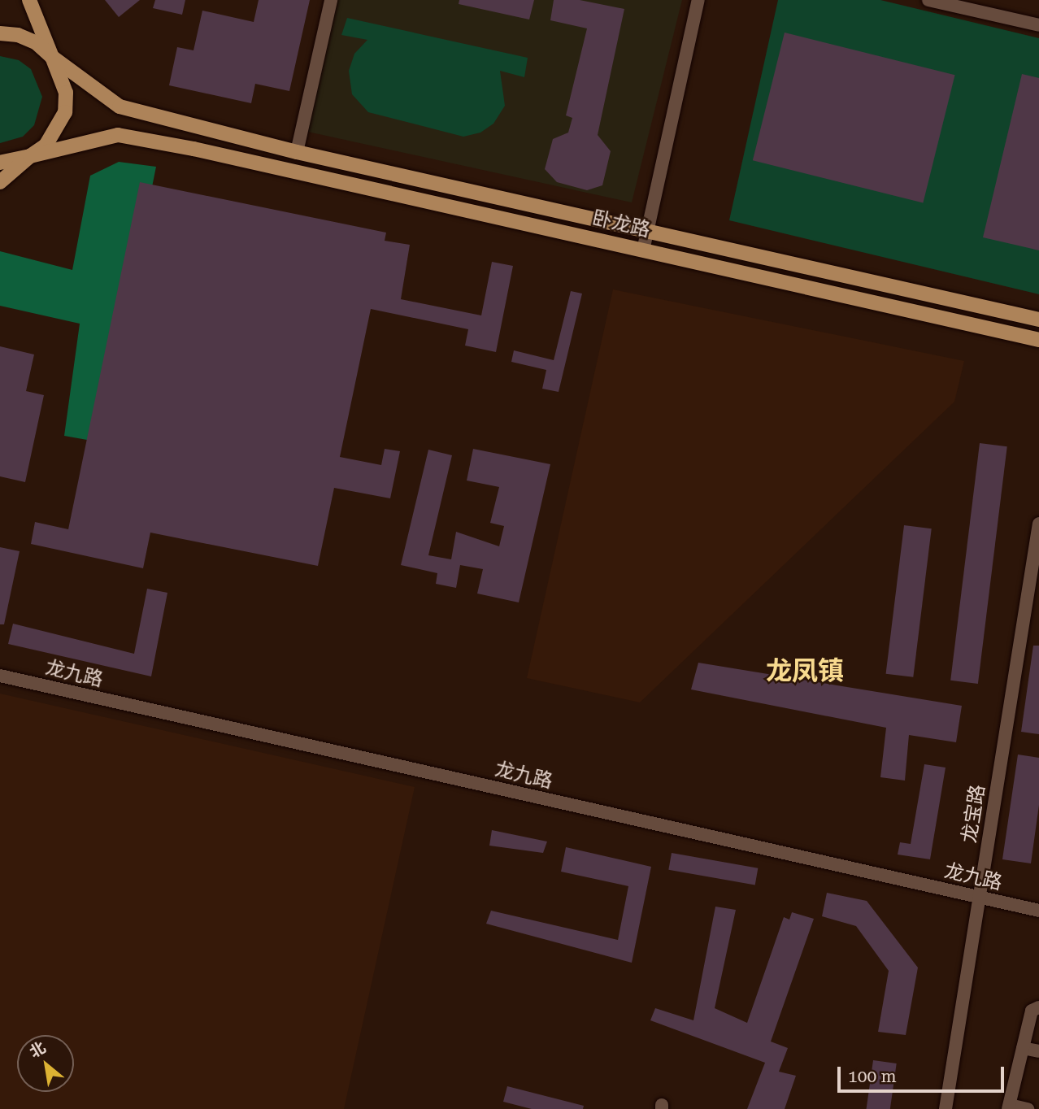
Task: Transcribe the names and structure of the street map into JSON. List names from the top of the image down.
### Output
{
  "streets": {
    "main road": ["卧龙路"],
    "street": ["龙九路", "龙宝路"]
  },
  "crossings": [
    ["龙九路", "龙宝路"]
  ],
  "districts": ["龙凤镇"],
  "scale_bar": "100 m",
  "north": "top left"
}
